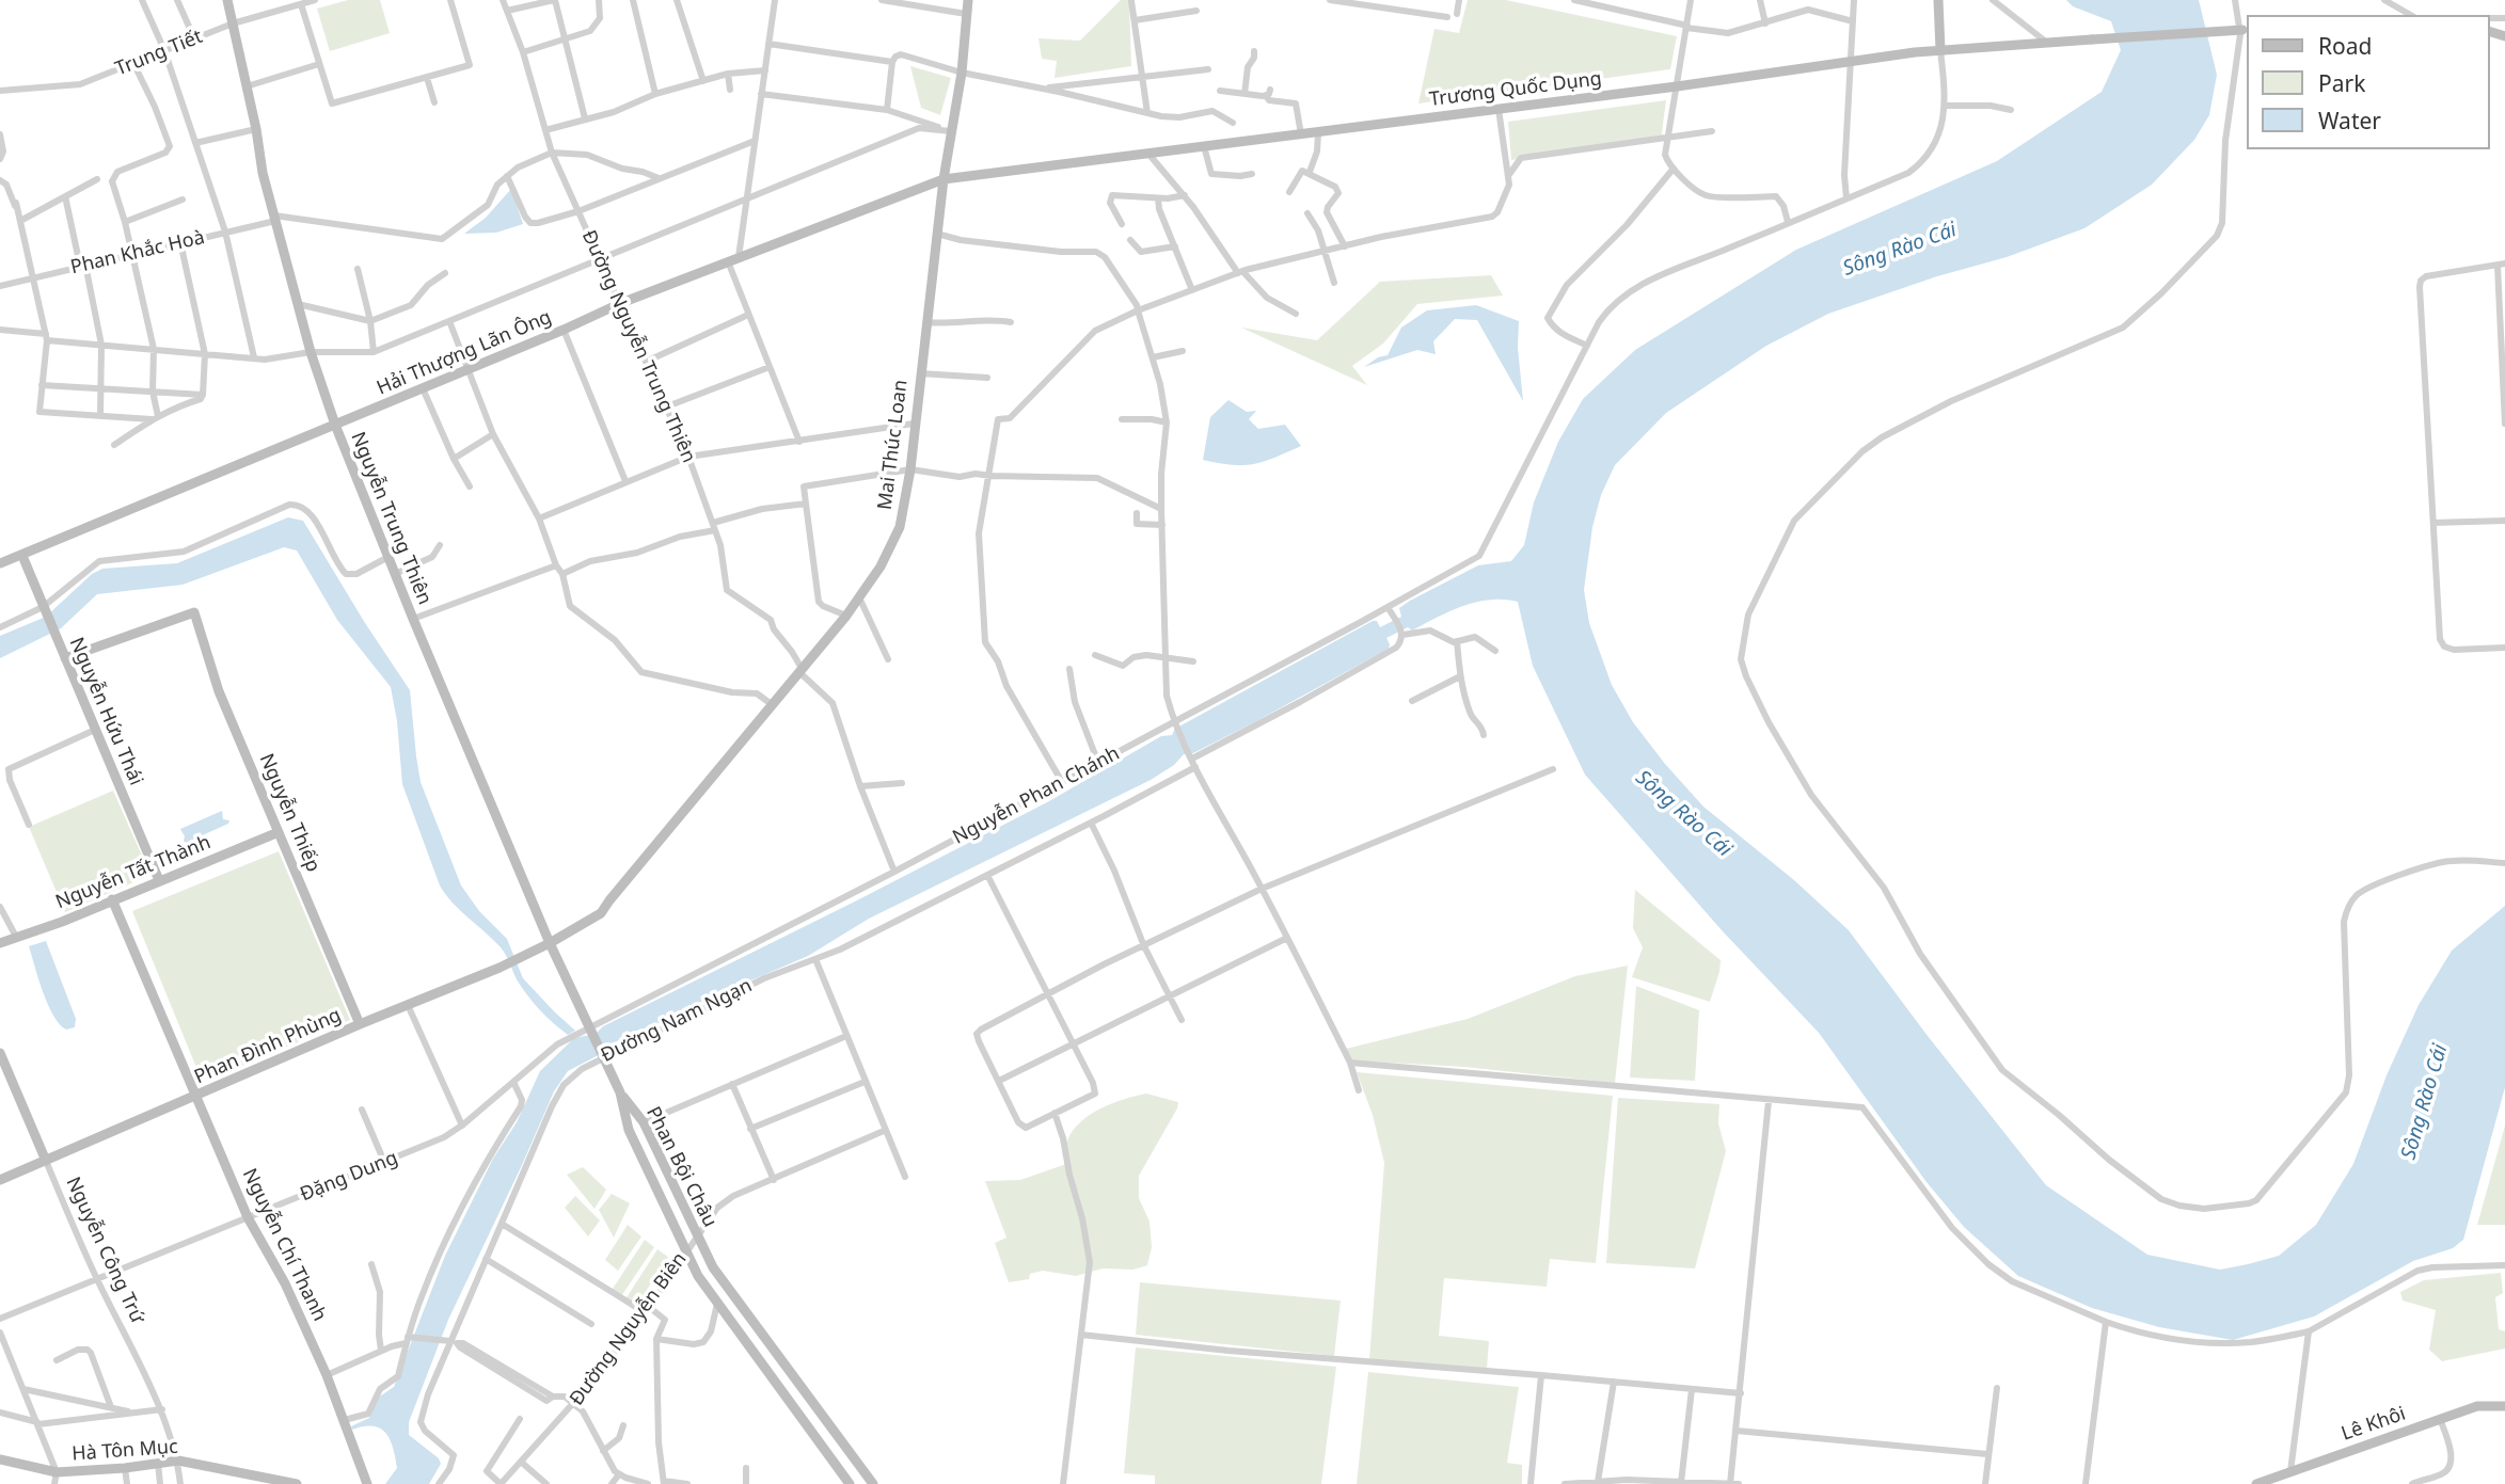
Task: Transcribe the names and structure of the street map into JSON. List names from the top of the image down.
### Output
{
  "streets": {
    "street": [
      "Trung Tiết",
      "Trương Quốc Dụng",
      "Phan Khắc Hoà",
      "Đường Nguyễn Trung Thiên",
      "Hải Thượng Lãn Ông",
      "Mai Thúc Loan",
      "Nguyễn Trung Thiên",
      "Nguyễn Hứu Thái",
      "Nguyễn Phan Chánh",
      "Nguyễn Thiếp",
      "Nguyễn Tất Thành",
      "Đường Nam Ngạn",
      "Phan Đình Phùng",
      "Phan Bội Châu",
      "Đặng Dung",
      "Nguyễn Chí Thanh",
      "Nguyễn Công Trứ",
      "Đường Nguyễn Biên",
      "Lê Khôi",
      "Hà Tôn Mục"
    ]
  },
  "crossings": [
    ["Trung Tiết", "Nguyễn Trung Thiên"],
    ["Trương Quốc Dụng", "Hải Thượng Lãn Ông"],
    ["Trương Quốc Dụng", "Mai Thúc Loan"],
    ["Phan Khắc Hoà", "Nguyễn Trung Thiên"],
    ["Đường Nguyễn Trung Thiên", "Hải Thượng Lãn Ông"],
    ["Đường Nguyễn Trung Thiên", "Mai Thúc Loan"],
    ["Đường Nguyễn Trung Thiên", "Nguyễn Phan Chánh"],
    ["Hải Thượng Lãn Ông", "Mai Thúc Loan"],
    ["Hải Thượng Lãn Ông", "Nguyễn Trung Thiên"],
    ["Hải Thượng Lãn Ông", "Nguyễn Hứu Thái"],
    ["Mai Thúc Loan", "Nguyễn Trung Thiên"],
    ["Mai Thúc Loan", "Phan Đình Phùng"],
    ["Nguyễn Trung Thiên", "Nguyễn Phan Chánh"],
    ["Nguyễn Trung Thiên", "Đường Nam Ngạn"],
    ["Nguyễn Trung Thiên", "Phan Đình Phùng"],
    ["Nguyễn Trung Thiên", "Phan Bội Châu"],
    ["Nguyễn Trung Thiên", "Đặng Dung"],
    ["Nguyễn Hứu Thái", "Nguyễn Thiếp"],
    ["Nguyễn Hứu Thái", "Nguyễn Tất Thành"],
    ["Nguyễn Phan Chánh", "Đặng Dung"],
    ["Nguyễn Thiếp", "Nguyễn Tất Thành"],
    ["Nguyễn Thiếp", "Phan Đình Phùng"],
    ["Nguyễn Tất Thành", "Nguyễn Chí Thanh"],
    ["Phan Đình Phùng", "Nguyễn Chí Thanh"],
    ["Phan Đình Phùng", "Nguyễn Công Trứ"],
    ["Phan Bội Châu", "Đường Nguyễn Biên"],
    ["Đặng Dung", "Nguyễn Chí Thanh"],
    ["Đặng Dung", "Nguyễn Công Trứ"],
    ["Nguyễn Công Trứ", "Hà Tôn Mục"]
  ],
  "water": ["Sông Rào Cái"],
  "legend": ["Road", "Park", "Water"]
}
